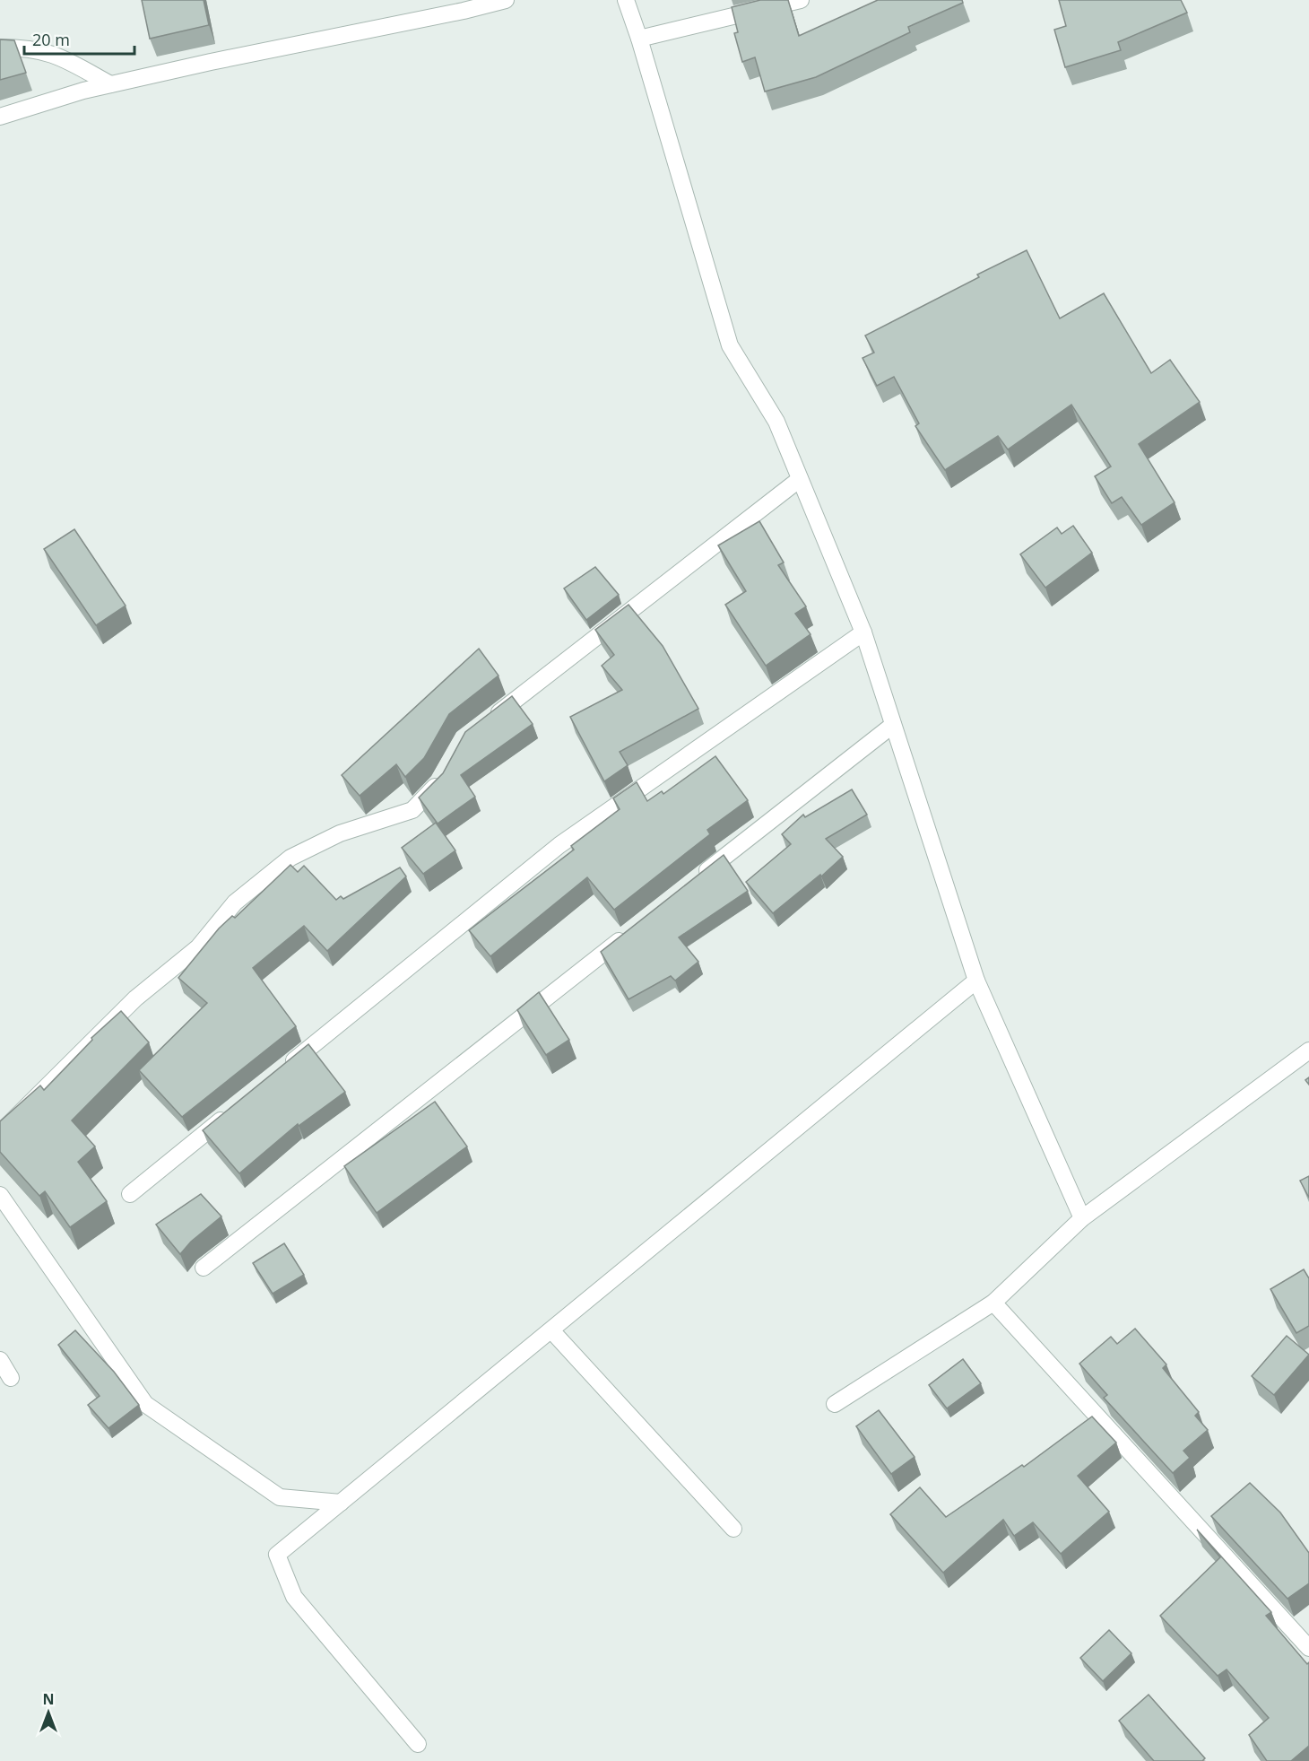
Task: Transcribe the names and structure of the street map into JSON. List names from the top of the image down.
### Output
{
  "scale_bar": "20 m",
  "north": "top"
}
